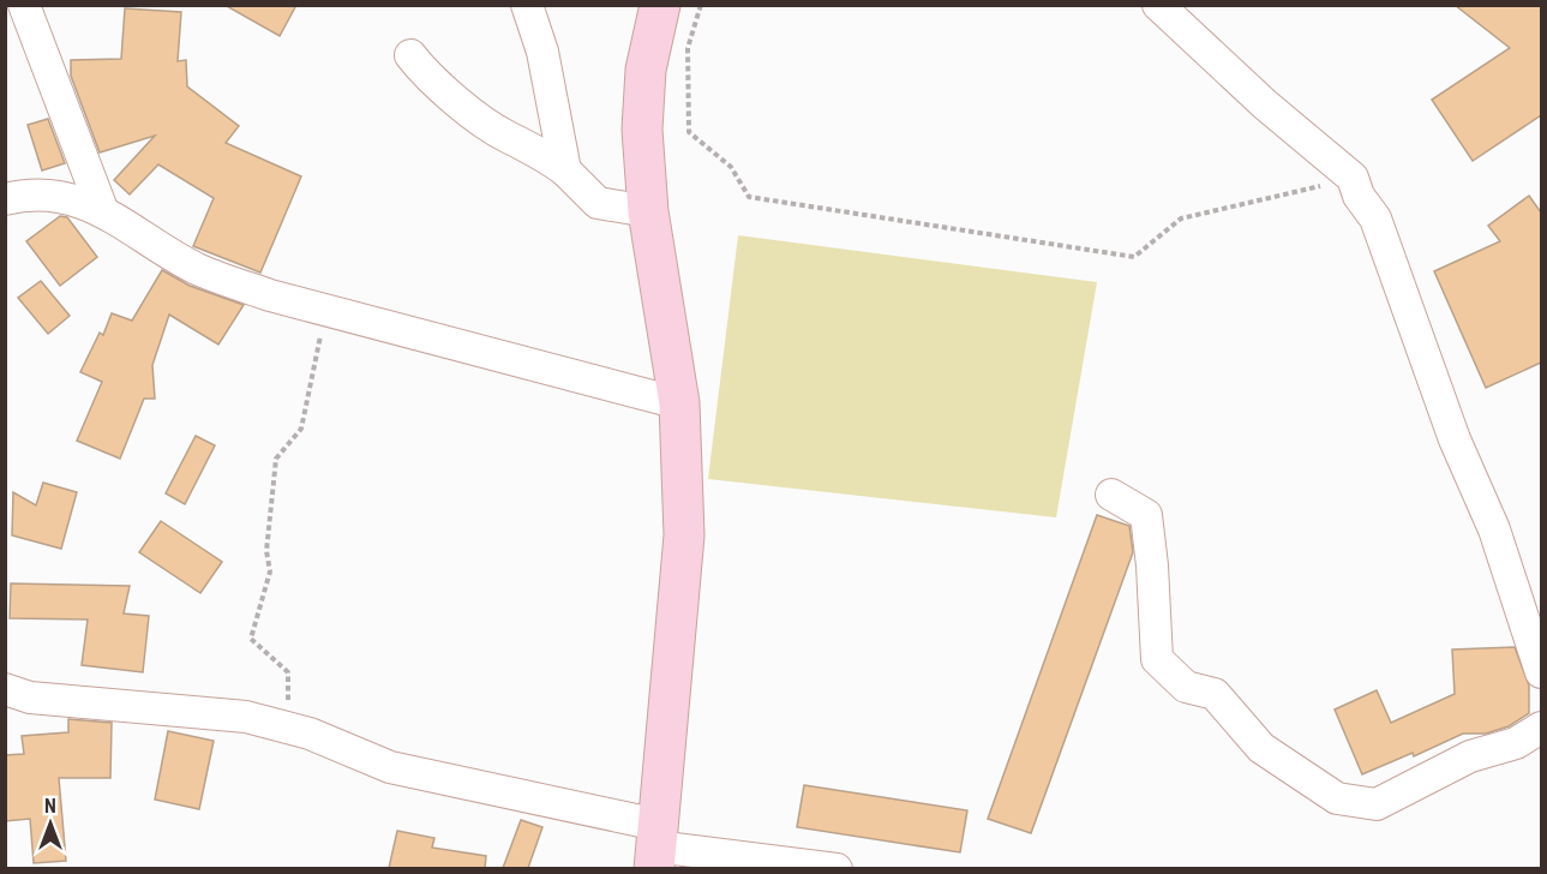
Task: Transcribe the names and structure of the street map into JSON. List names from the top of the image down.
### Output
{
  "north": "top"
}
